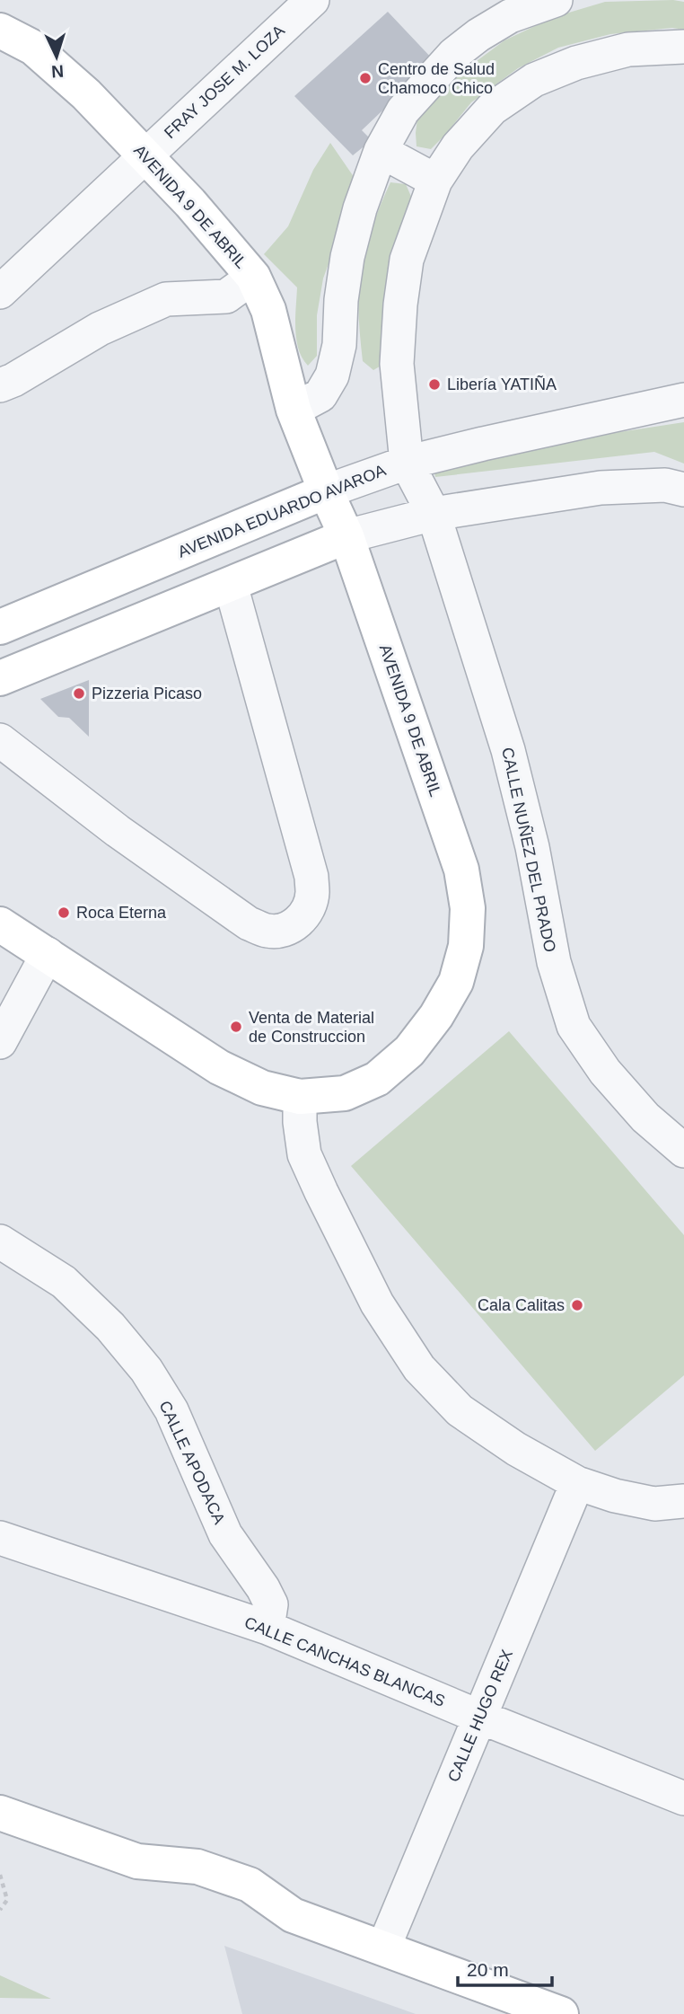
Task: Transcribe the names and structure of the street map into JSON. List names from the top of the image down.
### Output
{
  "streets": {
    "main road": ["AVENIDA 9 DE ABRIL", "AVENIDA EDUARDO AVAROA"],
    "street": [
      "FRAY JOSE M. LOZA",
      "CALLE NUÑEZ DEL PRADO",
      "CALLE APODACA",
      "CALLE CANCHAS BLANCAS",
      "CALLE HUGO REX"
    ]
  },
  "crossings": [
    ["FRAY JOSE M. LOZA", "AVENIDA 9 DE ABRIL"],
    ["AVENIDA 9 DE ABRIL", "AVENIDA EDUARDO AVAROA"],
    ["AVENIDA EDUARDO AVAROA", "CALLE NUÑEZ DEL PRADO"],
    ["CALLE APODACA", "CALLE CANCHAS BLANCAS"],
    ["CALLE CANCHAS BLANCAS", "CALLE HUGO REX"]
  ],
  "places": [
    "Centro de Salud Chamoco Chico",
    "Libería YATIÑA",
    "Pizzeria Picaso",
    "Roca Eterna",
    "Venta de Material de Construccion",
    "Cala Calitas"
  ],
  "scale_bar": "20 m",
  "north": "bottom"
}
